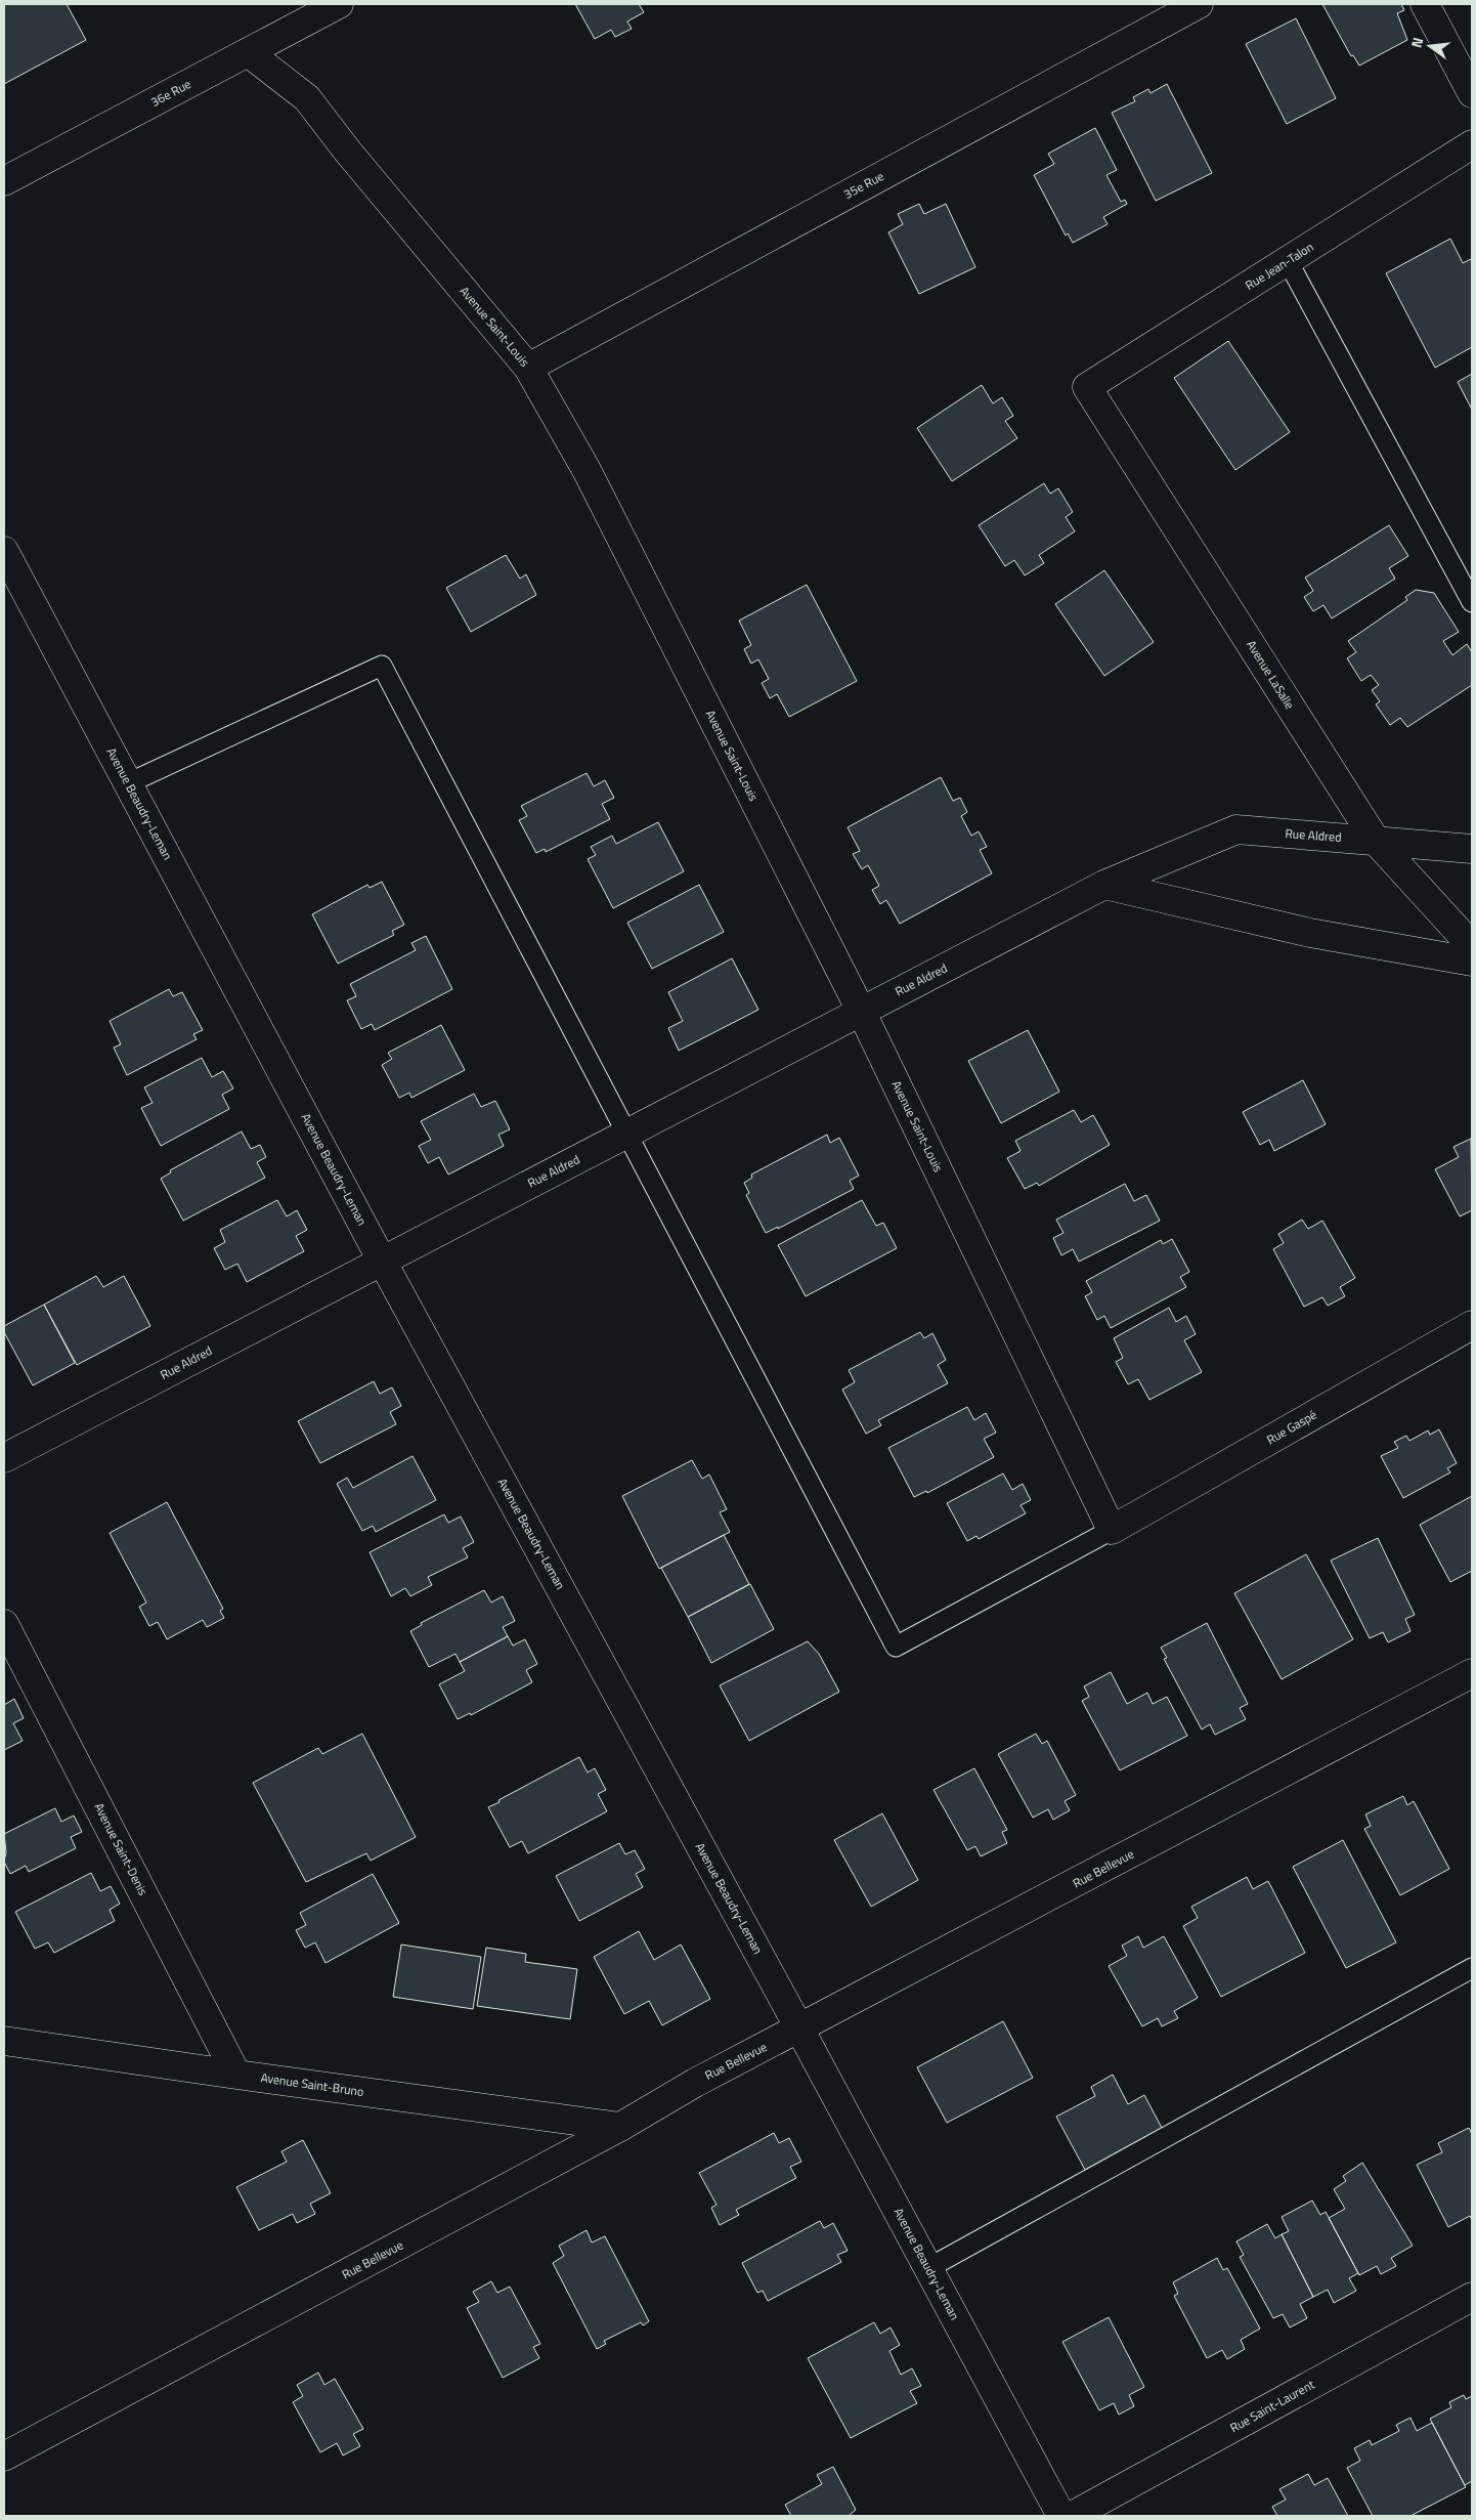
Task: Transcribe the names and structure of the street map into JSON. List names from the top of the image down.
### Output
{
  "streets": {
    "street": [
      "36e Rue",
      "35e Rue",
      "Rue Jean-Talon",
      "Avenue Saint-Louis",
      "Avenue LaSalle",
      "Avenue Beaudry-Leman",
      "Rue Aldred",
      "Rue Gaspé",
      "Avenue Saint-Denis",
      "Rue Bellevue",
      "Avenue Saint-Bruno",
      "Rue Saint-Laurent"
    ]
  },
  "crossings": [
    ["36e Rue", "Avenue Saint-Louis"],
    ["35e Rue", "Avenue Saint-Louis"],
    ["Rue Jean-Talon", "Avenue LaSalle"],
    ["Avenue Saint-Louis", "Rue Aldred"],
    ["Avenue Saint-Louis", "Rue Gaspé"],
    ["Avenue LaSalle", "Rue Aldred"],
    ["Avenue Beaudry-Leman", "Rue Aldred"],
    ["Avenue Beaudry-Leman", "Rue Bellevue"],
    ["Avenue Saint-Denis", "Avenue Saint-Bruno"],
    ["Rue Bellevue", "Avenue Saint-Bruno"]
  ],
  "north": "left"
}
